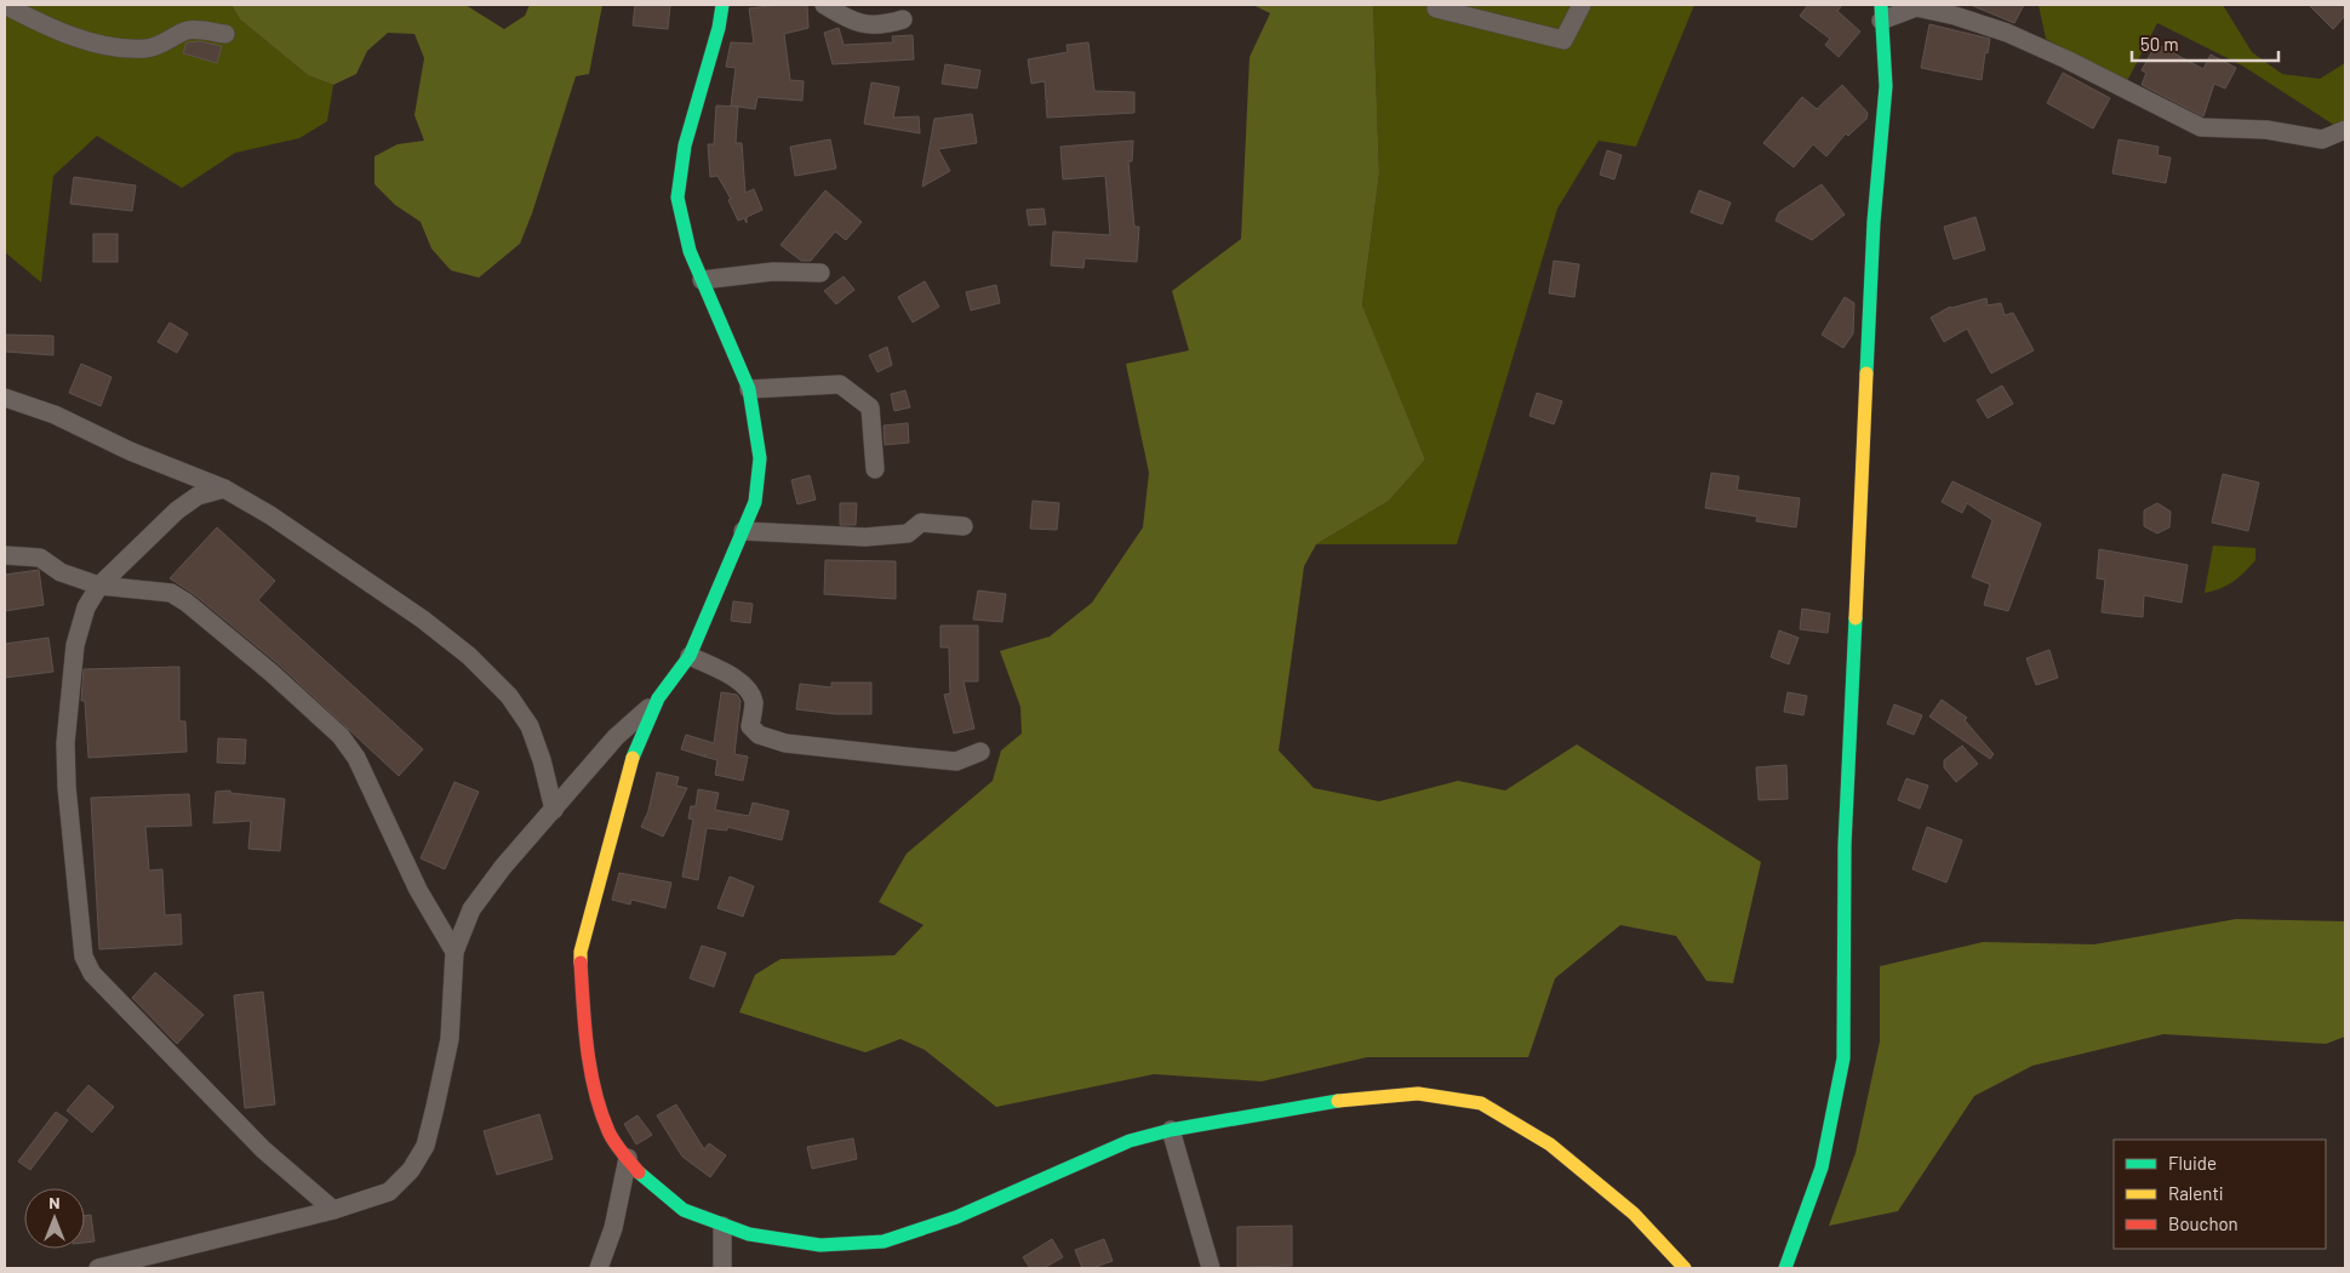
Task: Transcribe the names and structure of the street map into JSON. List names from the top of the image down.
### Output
{
  "legend": ["Fluide", "Ralenti", "Bouchon"],
  "scale_bar": "50 m",
  "north": "top"
}
